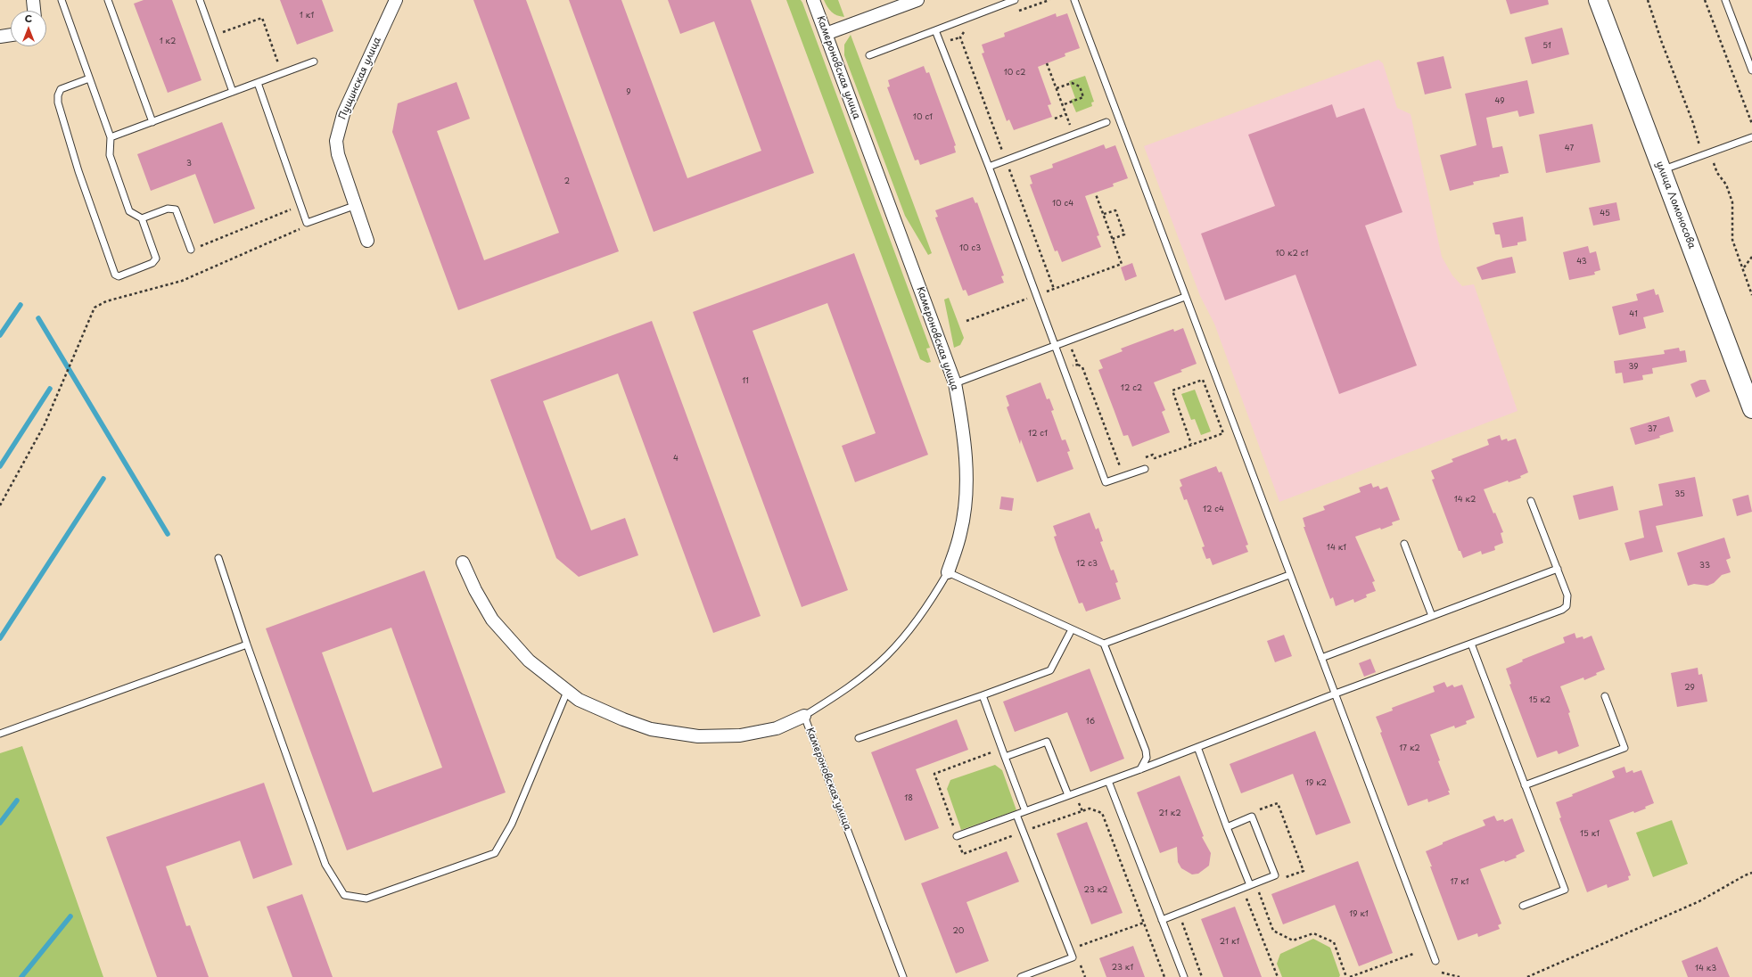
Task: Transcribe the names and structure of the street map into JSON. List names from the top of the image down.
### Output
{
  "streets": {
    "street": ["Камероновская улица", "Пущинская улица", "улица Ломоносова"]
  },
  "house_numbers": [
    "1 к1",
    "1 к2",
    "51",
    "10 с2",
    "9",
    "49",
    "10 с1",
    "47",
    "3",
    "2",
    "10 с4",
    "45",
    "10 с3",
    "10 к2 с1",
    "43",
    "41",
    "39",
    "11",
    "12 с2",
    "37",
    "12 с1",
    "4",
    "35",
    "14 к2",
    "12 с4",
    "14 к1",
    "12 с3",
    "33",
    "29",
    "15 к2",
    "16",
    "17 к2",
    "19 к2",
    "18",
    "21 к2",
    "15 к1",
    "17 к1",
    "23 к2",
    "19 к1",
    "20",
    "21 к1",
    "23 к1",
    "14 к3"
  ],
  "north": "top"
}
